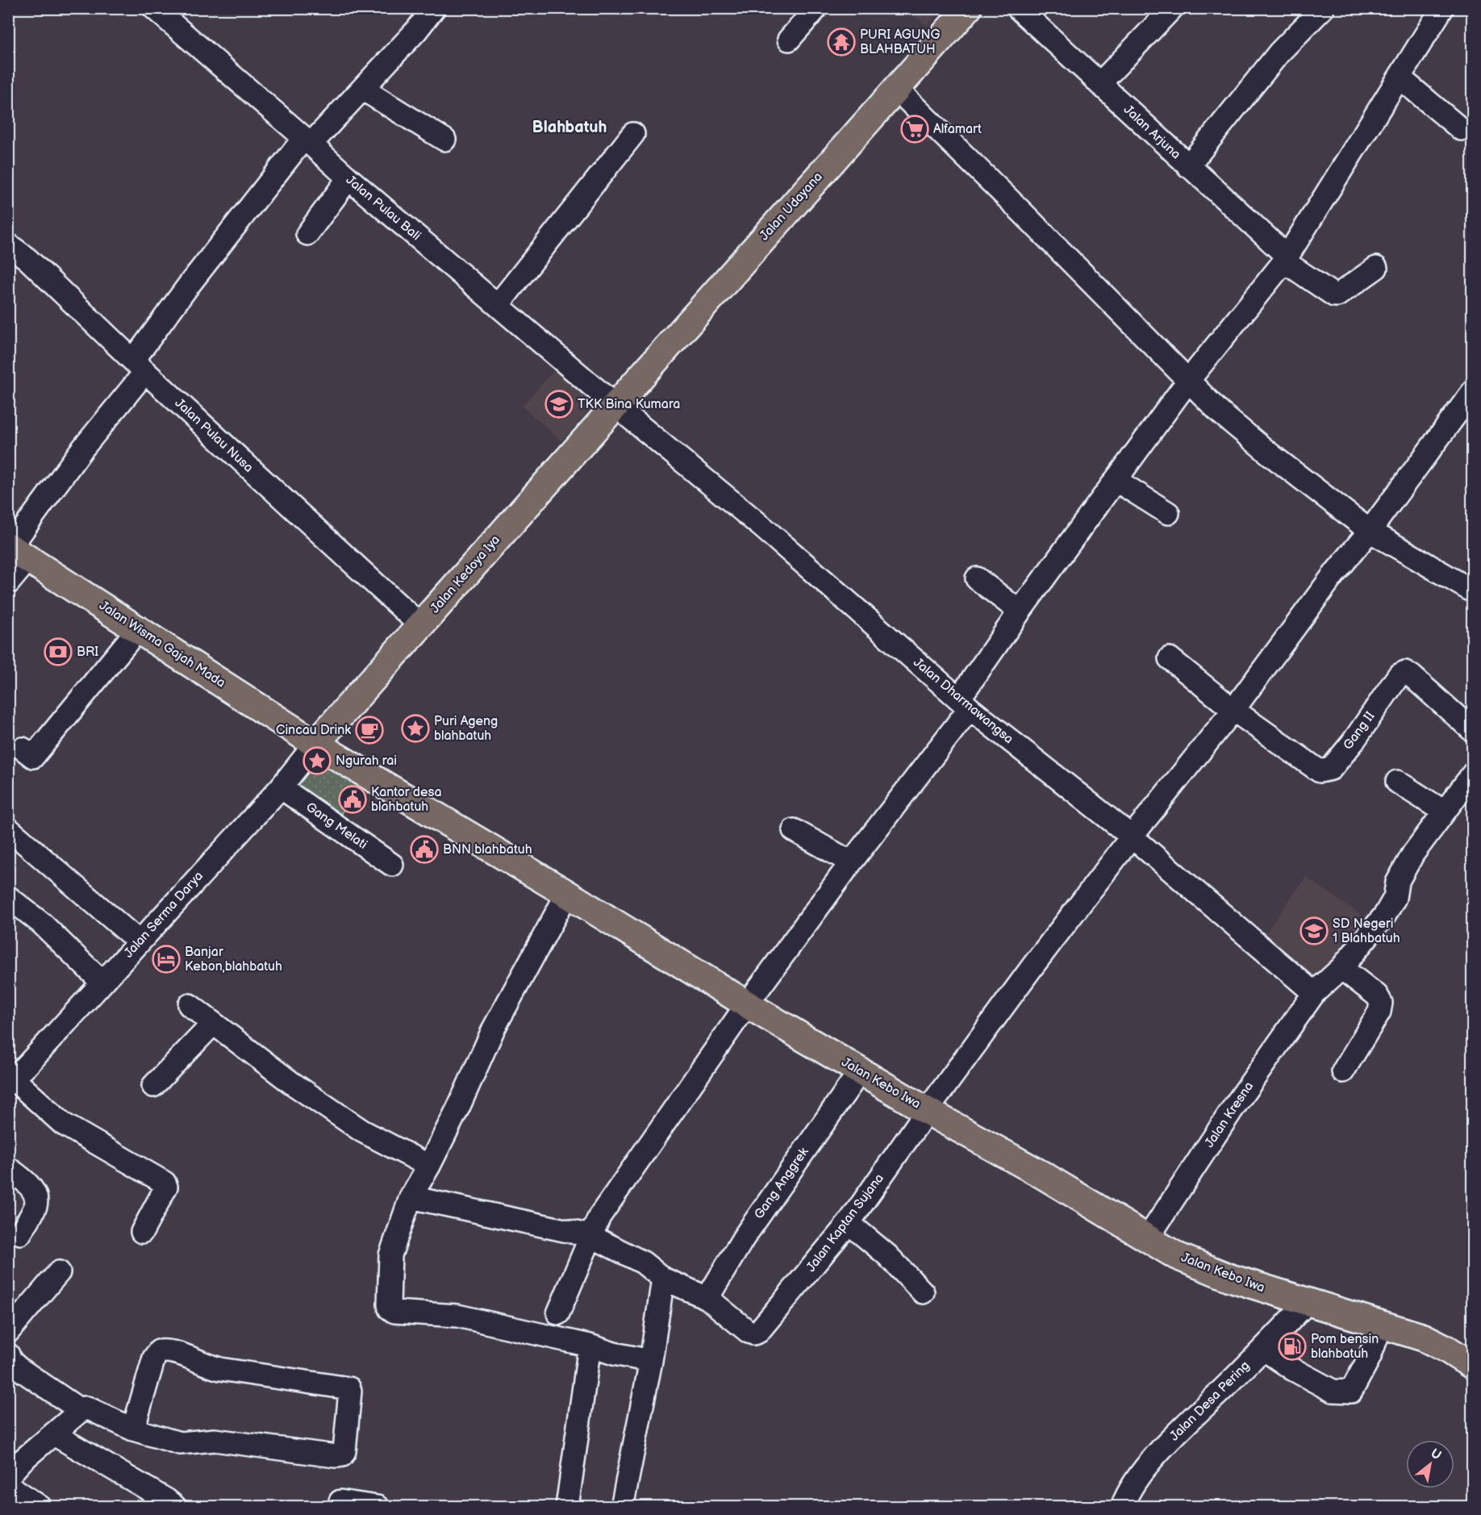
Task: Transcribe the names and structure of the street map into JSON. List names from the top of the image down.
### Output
{
  "streets": {
    "main road": [
      "Jalan Udayana",
      "Jalan Kedoya Iya",
      "Jalan Wisma Gajah Mada",
      "Jalan Kebo Iwa"
    ],
    "street": [
      "Jalan Arjuna",
      "Jalan Pulau Bali",
      "Jalan Pulau Nusa",
      "Jalan Dharmawangsa",
      "Gang II",
      "Gang Melati",
      "Jalan Serma Darya",
      "Jalan Kresna",
      "Gang Anggrek",
      "Jalan Kaptan Sujana",
      "Jalan Desa Pering"
    ]
  },
  "crossings": [
    ["Jalan Udayana", "Jalan Pulau Bali"],
    ["Jalan Udayana", "Jalan Kedoya Iya"],
    ["Jalan Udayana", "Jalan Dharmawangsa"],
    ["Jalan Pulau Bali", "Jalan Kedoya Iya"],
    ["Jalan Pulau Bali", "Jalan Dharmawangsa"],
    ["Jalan Pulau Nusa", "Jalan Kedoya Iya"],
    ["Jalan Kedoya Iya", "Jalan Wisma Gajah Mada"],
    ["Jalan Kedoya Iya", "Jalan Dharmawangsa"],
    ["Jalan Kedoya Iya", "Jalan Serma Darya"],
    ["Jalan Kedoya Iya", "Jalan Kebo Iwa"],
    ["Jalan Wisma Gajah Mada", "Jalan Serma Darya"],
    ["Jalan Wisma Gajah Mada", "Jalan Kebo Iwa"],
    ["Jalan Dharmawangsa", "Jalan Kresna"],
    ["Jalan Dharmawangsa", "Jalan Kaptan Sujana"],
    ["Gang II", "Jalan Kaptan Sujana"],
    ["Gang Melati", "Jalan Serma Darya"],
    ["Jalan Serma Darya", "Jalan Kebo Iwa"],
    ["Jalan Kebo Iwa", "Jalan Kresna"],
    ["Jalan Kebo Iwa", "Gang Anggrek"],
    ["Jalan Kebo Iwa", "Jalan Kaptan Sujana"],
    ["Jalan Kebo Iwa", "Jalan Desa Pering"],
    ["Gang Anggrek", "Jalan Kaptan Sujana"]
  ],
  "districts": ["Blahbatuh"],
  "places": {
    "temple": ["PURI AGUNG BLAHBATUH"],
    "supermarket": ["Alfamart"],
    "school or university": ["TKK Bina Kumara", "SD Negeri 1 Blahbatuh"],
    "bank": ["BRI"],
    "place": ["Puri Ageng blahbatuh", "Ngurah rai"],
    "cafe": ["Cincau Drink"],
    "public building": ["Kantor desa blahbatuh", "BNN blahbatuh"],
    "hotel": ["Banjar Kebon,blahbatuh"],
    "fuel station": ["Pom bensin blahbatuh"]
  },
  "north": "top right"
}
